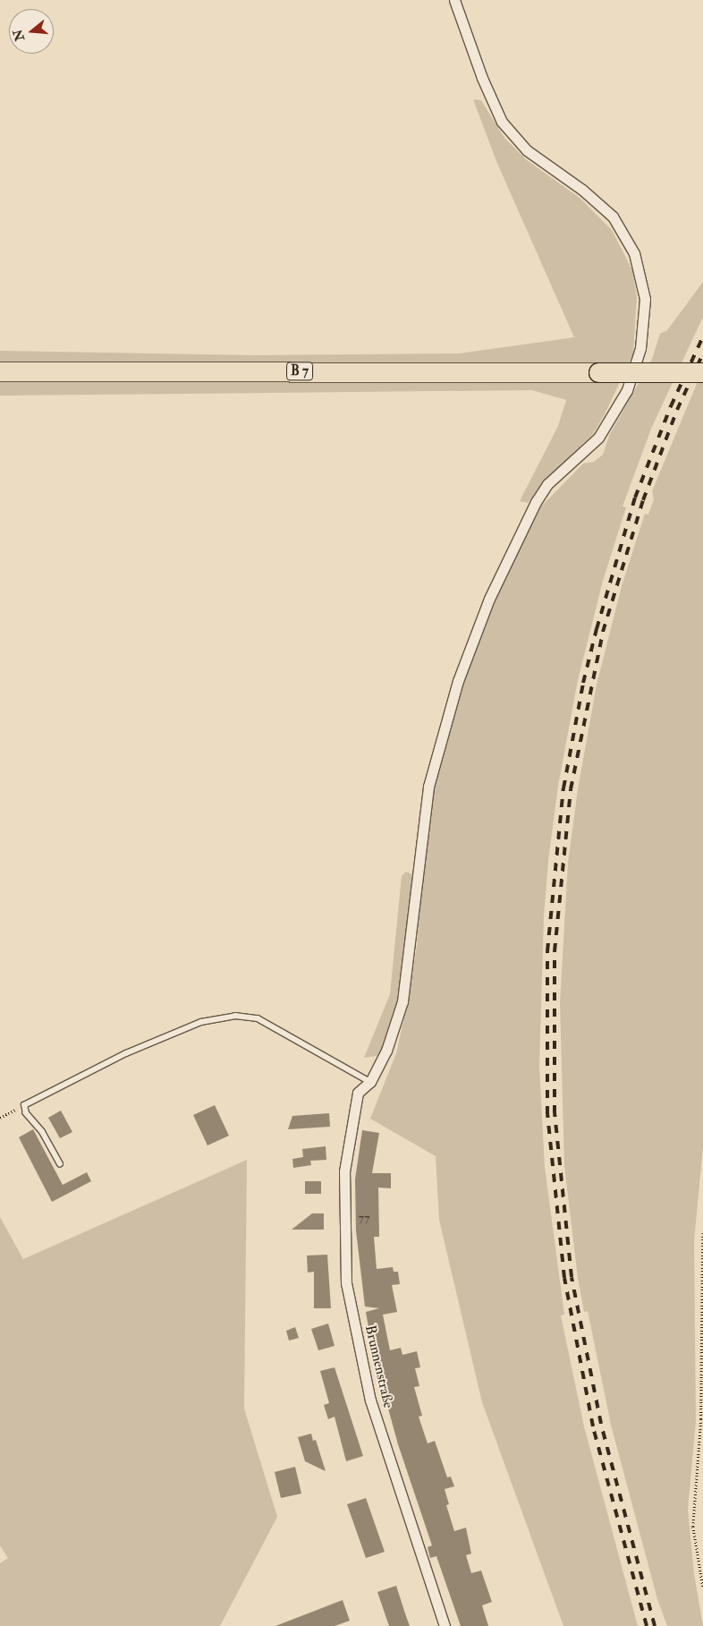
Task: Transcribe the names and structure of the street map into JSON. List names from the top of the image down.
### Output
{
  "streets": {
    "highway": ["B 7"],
    "street": ["Brunnenstraße"]
  },
  "house_numbers": ["77"],
  "north": "left"
}
